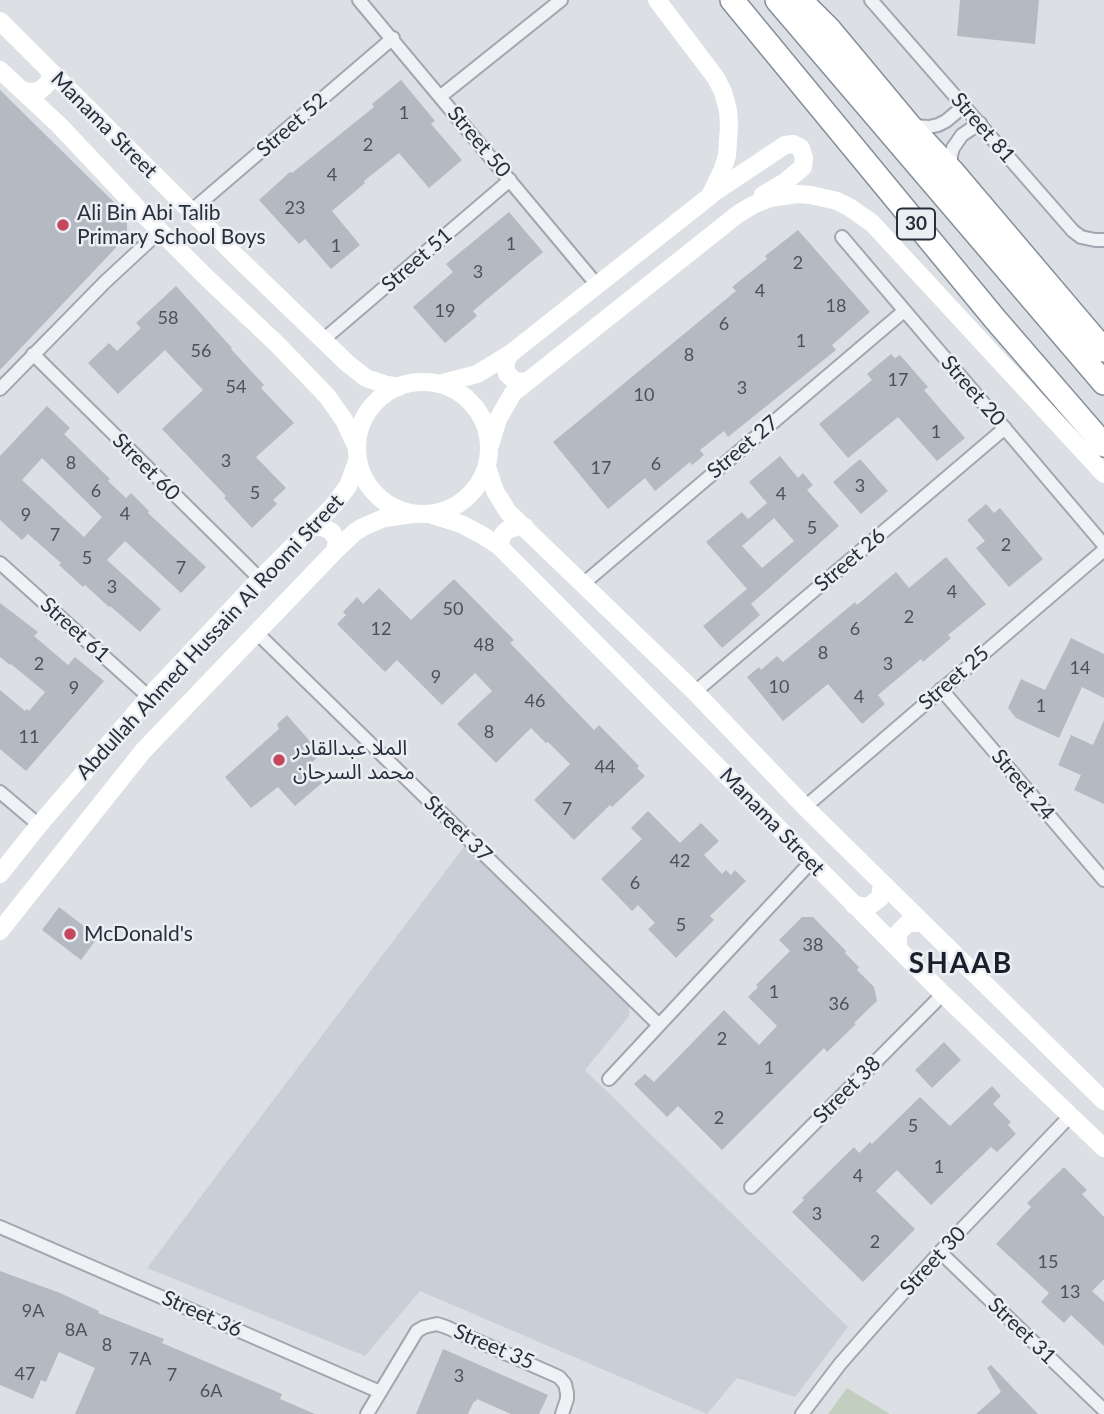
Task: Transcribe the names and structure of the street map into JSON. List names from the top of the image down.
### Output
{
  "streets": {
    "highway": ["30"],
    "street": [
      "Manama Street",
      "Street 52",
      "Street 81",
      "Street 50",
      "Street 51",
      "Street 20",
      "Street 27",
      "Street 60",
      "Street 26",
      "Street 61",
      "Abdullah Ahmed Hussain Al Roomi Street",
      "Street 25",
      "Street 24",
      "Street 37",
      "Street 38",
      "Street 30",
      "Street 36",
      "Street 31",
      "Street 35"
    ]
  },
  "crossings": [
    ["Manama Street", "Street 52"],
    ["Manama Street", "Street 51"],
    ["Manama Street", "Street 27"],
    ["Manama Street", "Street 26"],
    ["Manama Street", "Abdullah Ahmed Hussain Al Roomi Street"],
    ["Manama Street", "Street 25"],
    ["Manama Street", "Street 38"],
    ["Manama Street", "Street 30"],
    ["Street 52", "Street 50"],
    ["Street 50", "Street 51"],
    ["Street 20", "Street 27"],
    ["Street 20", "Street 26"],
    ["Street 60", "Abdullah Ahmed Hussain Al Roomi Street"],
    ["Street 61", "Abdullah Ahmed Hussain Al Roomi Street"],
    ["Abdullah Ahmed Hussain Al Roomi Street", "Street 37"],
    ["Street 25", "Street 24"],
    ["Street 30", "Street 31"],
    ["Street 36", "Street 35"]
  ],
  "districts": ["SHAAB"],
  "places": ["Ali Bin Abi Talib Primary School Boys", "الملا عبدالقادر محمد السرحان", "McDonald's"],
  "house_numbers": [
    "1",
    "2",
    "4",
    "23",
    "1",
    "1",
    "2",
    "3",
    "4",
    "18",
    "19",
    "58",
    "6",
    "1",
    "56",
    "8",
    "17",
    "54",
    "3",
    "10",
    "1",
    "3",
    "8",
    "6",
    "17",
    "3",
    "6",
    "5",
    "4",
    "4",
    "9",
    "5",
    "7",
    "2",
    "5",
    "7",
    "3",
    "4",
    "50",
    "2",
    "12",
    "6",
    "48",
    "8",
    "2",
    "3",
    "14",
    "9",
    "10",
    "9",
    "4",
    "46",
    "1",
    "8",
    "11",
    "44",
    "7",
    "42",
    "6",
    "5",
    "38",
    "1",
    "36",
    "2",
    "1",
    "2",
    "5",
    "1",
    "4",
    "3",
    "2",
    "15",
    "13",
    "9A",
    "8A",
    "8",
    "7A",
    "47",
    "7",
    "3",
    "6A"
  ]
}
